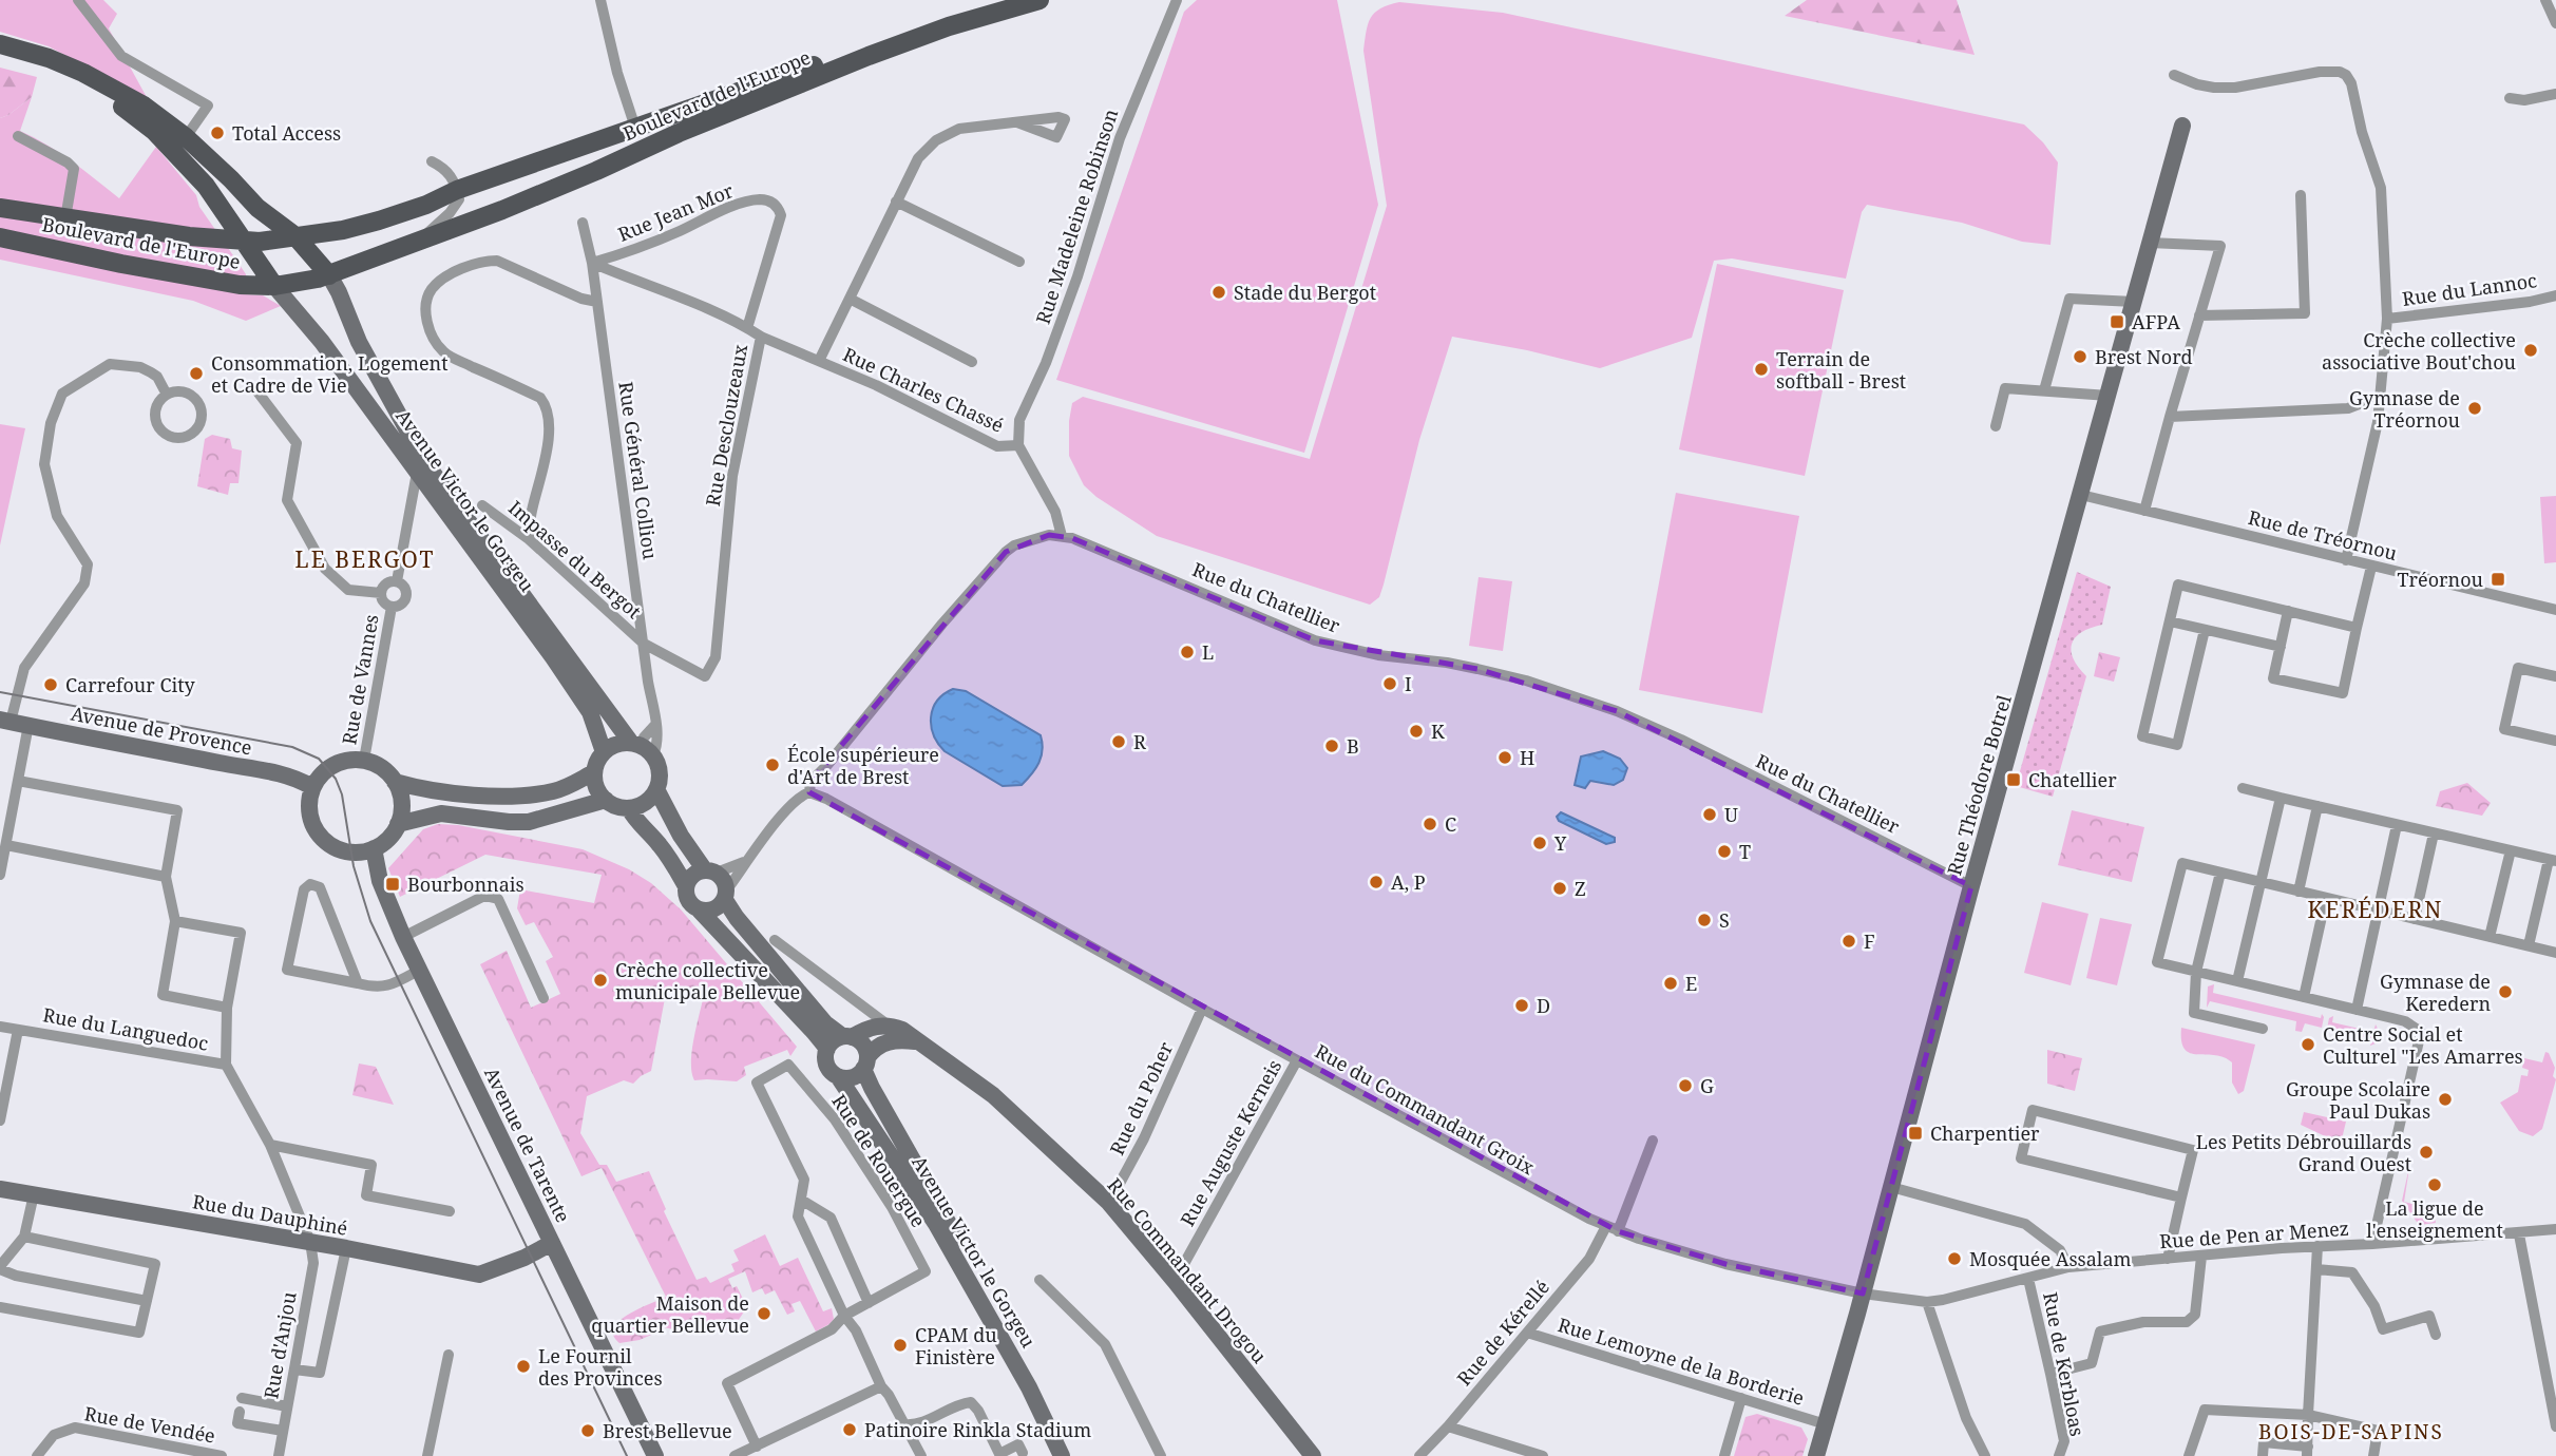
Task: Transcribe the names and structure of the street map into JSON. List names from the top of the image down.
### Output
{
  "streets": {
    "main road": ["Boulevard de l'Europe"],
    "street": [
      "Rue Jean Mor",
      "Rue Madeleine Robinson",
      "Rue du Lannoc",
      "Rue Charles Chassé",
      "Rue Desclouzeaux",
      "Rue Général Colliou",
      "Avenue Victor le Gorgeu",
      "Rue de Tréornou",
      "Impasse du Bergot",
      "Rue du Chatellier",
      "Rue de Vannes",
      "Avenue de Provence",
      "Rue Théodore Botrel",
      "Rue du Languedoc",
      "Rue du Poher",
      "Rue du Commandant Groix",
      "Rue Auguste Kerneis",
      "Avenue de Tarente",
      "Rue de Rouergue",
      "Rue du Dauphiné",
      "Rue de Pen ar Menez",
      "Rue Commandant Drogou",
      "Rue de Kérellé",
      "Rue d'Anjou",
      "Rue Lemoyne de la Borderie",
      "Rue de Kerbloas",
      "Rue de Vendée"
    ]
  },
  "crossings": [
    ["Boulevard de l'Europe", "Avenue Victor le Gorgeu"],
    ["Rue Jean Mor", "Rue Desclouzeaux"],
    ["Rue Jean Mor", "Rue Général Colliou"],
    ["Rue Madeleine Robinson", "Rue Charles Chassé"],
    ["Rue Charles Chassé", "Rue Desclouzeaux"],
    ["Rue Charles Chassé", "Rue du Chatellier"],
    ["Rue Desclouzeaux", "Rue Général Colliou"],
    ["Rue Desclouzeaux", "Impasse du Bergot"],
    ["Rue Général Colliou", "Avenue Victor le Gorgeu"],
    ["Rue Général Colliou", "Impasse du Bergot"],
    ["Rue de Tréornou", "Rue Théodore Botrel"],
    ["Rue du Chatellier", "Rue Théodore Botrel"],
    ["Rue de Vannes", "Avenue de Provence"],
    ["Rue de Vannes", "Avenue de Tarente"],
    ["Avenue de Provence", "Avenue de Tarente"],
    ["Rue Théodore Botrel", "Rue du Commandant Groix"],
    ["Rue Théodore Botrel", "Rue Lemoyne de la Borderie"],
    ["Rue du Languedoc", "Rue du Dauphiné"],
    ["Rue du Languedoc", "Rue d'Anjou"],
    ["Rue du Poher", "Rue du Commandant Groix"],
    ["Rue du Poher", "Rue Commandant Drogou"],
    ["Rue du Commandant Groix", "Rue Auguste Kerneis"],
    ["Rue du Commandant Groix", "Rue de Pen ar Menez"],
    ["Rue du Commandant Groix", "Rue de Kérellé"],
    ["Rue du Commandant Groix", "Rue de Kerbloas"],
    ["Rue Auguste Kerneis", "Rue Commandant Drogou"],
    ["Avenue de Tarente", "Rue du Dauphiné"],
    ["Rue du Dauphiné", "Rue d'Anjou"],
    ["Rue de Kérellé", "Rue Lemoyne de la Borderie"]
  ],
  "districts": ["LE BERGOT", "KERÉDERN", "BOIS-DE-SAPINS"],
  "places": {
    "other": [
      "Total Access",
      "Stade du Bergot",
      "Crèche collective associative Bout'chou",
      "Brest Nord",
      "Terrain de softball - Brest",
      "Consommation, Logement et Cadre de Vie",
      "Gymnase de Tréornou",
      "L",
      "I",
      "Carrefour City",
      "K",
      "R",
      "B",
      "H",
      "École supérieure d'Art de Brest",
      "U",
      "C",
      "Y",
      "T",
      "A, P",
      "Z",
      "S",
      "F",
      "Crèche collective municipale Bellevue",
      "E",
      "Gymnase de Keredern",
      "D",
      "Centre Social et Culturel \"Les Amarres",
      "G",
      "Groupe Scolaire Paul Dukas",
      "Les Petits Débrouillards Grand Ouest",
      "La ligue de l'enseignement",
      "Mosquée Assalam",
      "Maison de quartier Bellevue",
      "CPAM du Finistère",
      "Le Fournil des Provinces",
      "Patinoire Rinkla Stadium",
      "Brest Bellevue"
    ],
    "transit": [
      "AFPA",
      "Tréornou",
      "Chatellier",
      "Bourbonnais",
      "Charpentier"
    ]
  }
}
